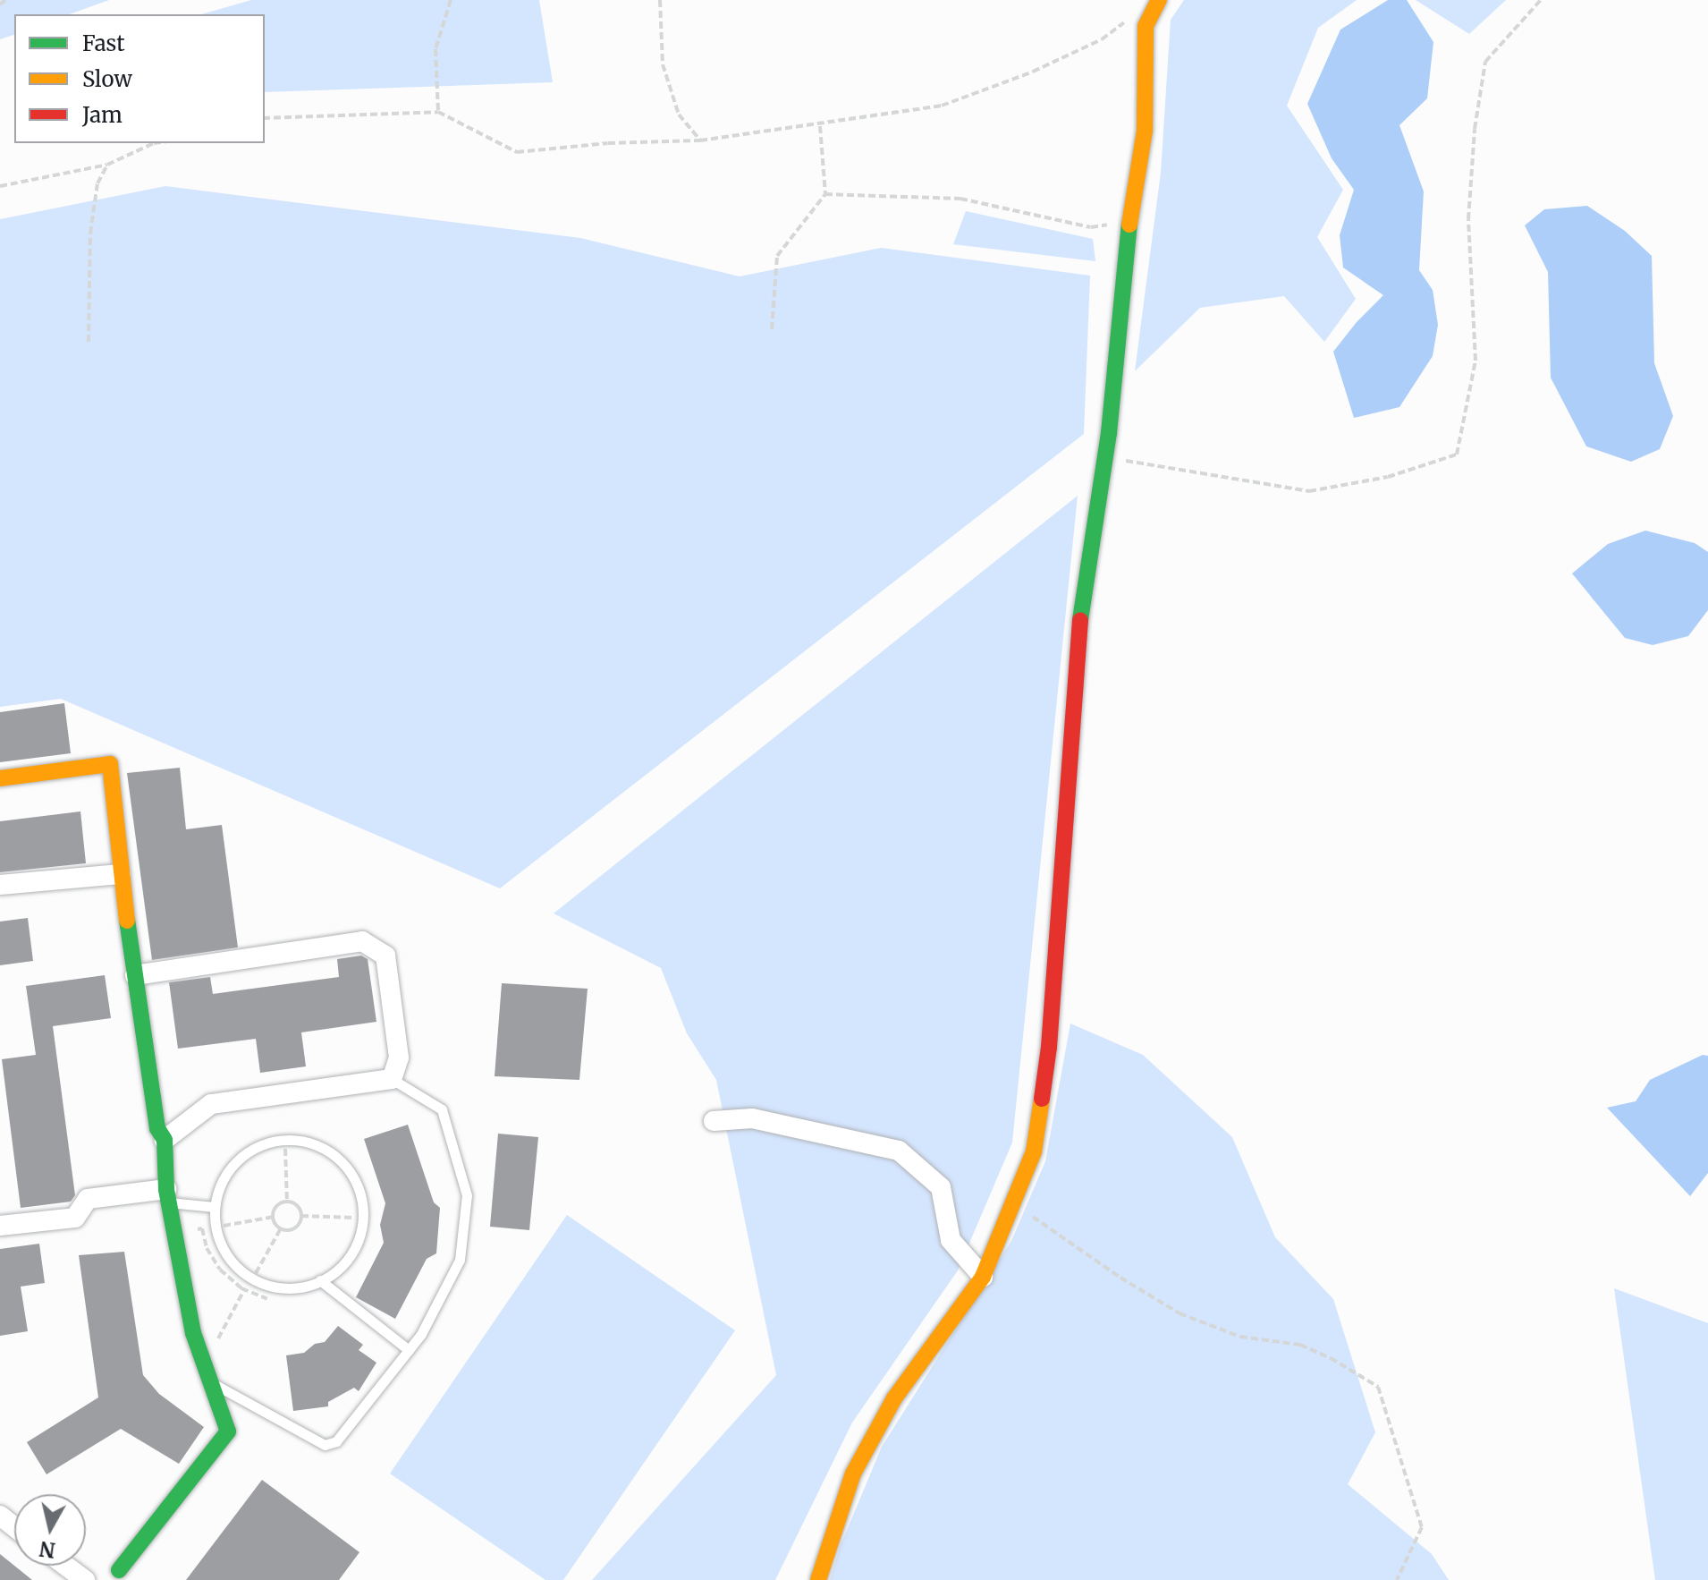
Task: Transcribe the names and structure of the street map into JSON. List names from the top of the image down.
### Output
{
  "legend": ["Fast", "Slow", "Jam"],
  "north": "bottom"
}
